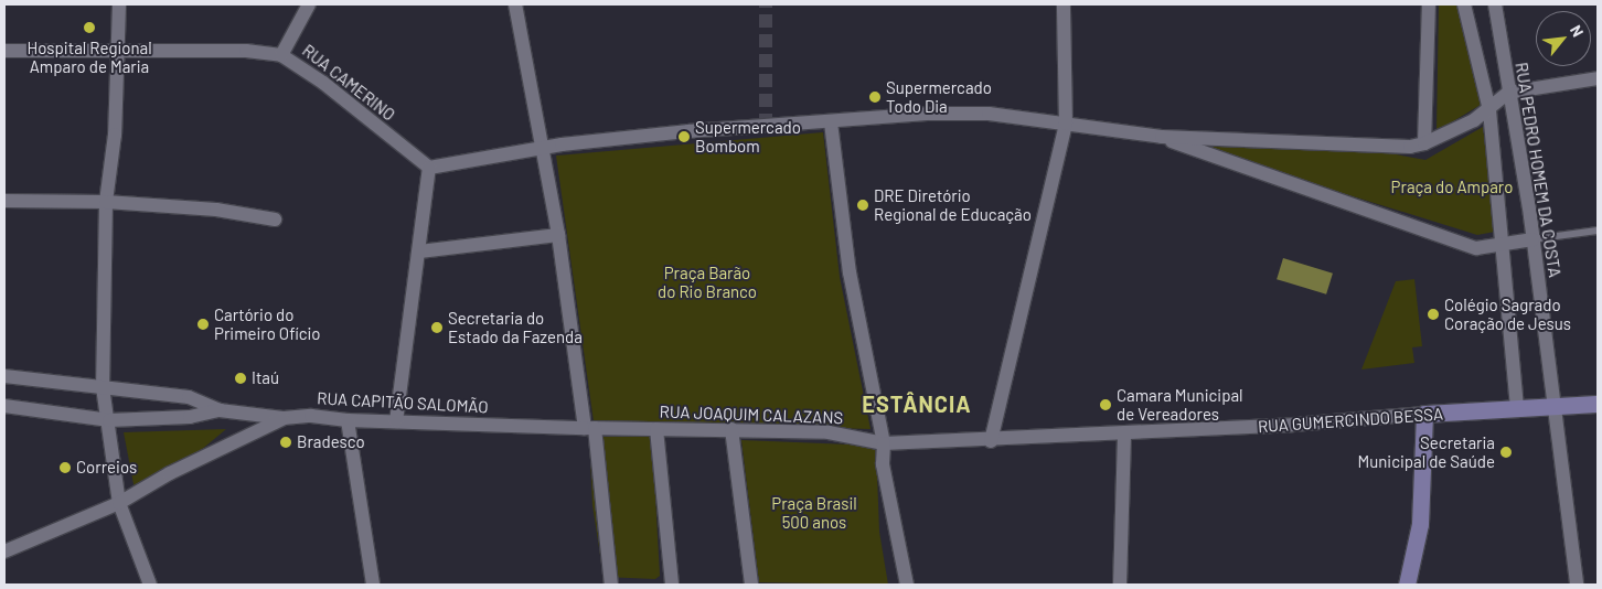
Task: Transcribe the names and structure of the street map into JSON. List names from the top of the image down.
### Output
{
  "streets": {
    "street": [
      "RUA CAMERINO",
      "RUA PEDRO HOMEM DA COSTA",
      "RUA CAPITÃO SALOMÃO",
      "RUA JOAQUIM CALAZANS",
      "RUA GUMERCINDO BESSA"
    ]
  },
  "crossings": [
    ["RUA PEDRO HOMEM DA COSTA", "RUA GUMERCINDO BESSA"],
    ["RUA CAPITÃO SALOMÃO", "RUA JOAQUIM CALAZANS"],
    ["RUA JOAQUIM CALAZANS", "RUA GUMERCINDO BESSA"]
  ],
  "districts": ["ESTÂNCIA"],
  "parks": ["Praça do Amparo", "Praça Barão do Rio Branco", "Praça Brasil 500 anos"],
  "places": [
    "Hospital Regional Amparo de Maria",
    "Supermercado Todo Dia",
    "Supermercado Bombom",
    "DRE Diretório Regional de Educação",
    "Colégio Sagrado Coração de Jesus",
    "Cartório do Primeiro Ofício",
    "Secretaria do Estado da Fazenda",
    "Itaú",
    "Camara Municipal de Vereadores",
    "Bradesco",
    "Secretaria Municipal de Saúde",
    "Correios"
  ],
  "north": "top right"
}
